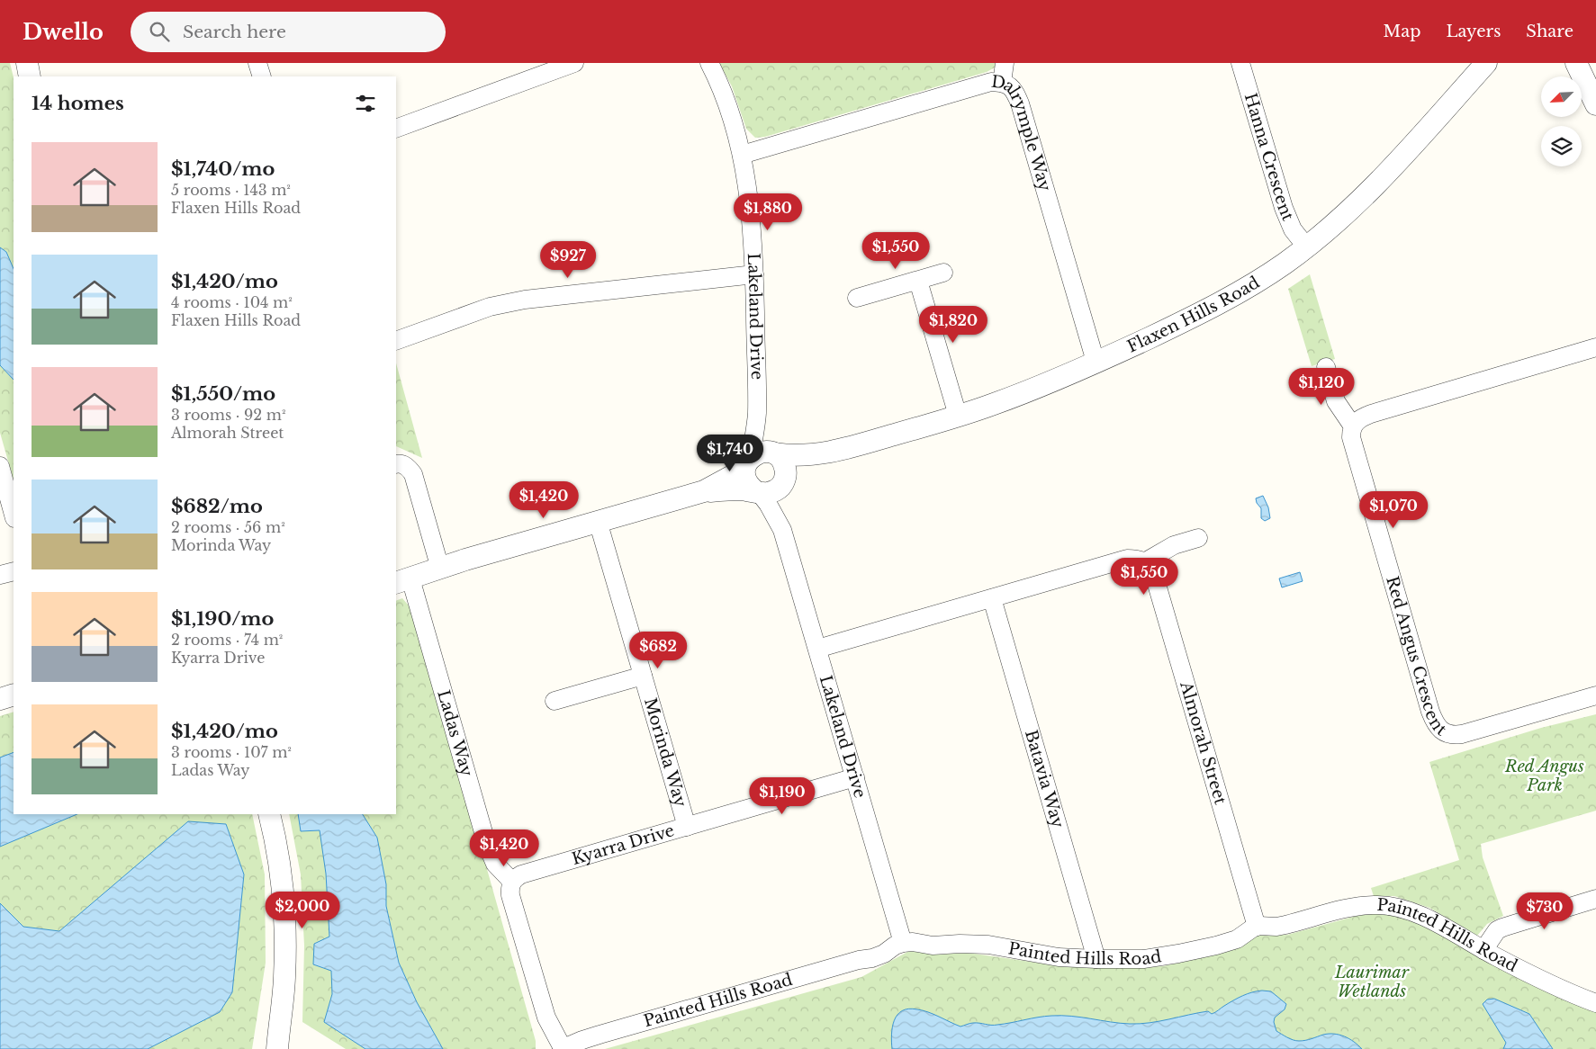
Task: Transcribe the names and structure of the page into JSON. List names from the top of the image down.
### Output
{
  "streets": {
    "street": [
      "Dalrymple Way",
      "Hanna Crescent",
      "Flaxen Hills Road",
      "Lakeland Drive",
      "Red Angus Crescent",
      "Ladas Way",
      "Almorah Street",
      "Morinda Way",
      "Batavia Way",
      "Kyarra Drive",
      "Painted Hills Road"
    ]
  },
  "crossings": [
    ["Dalrymple Way", "Flaxen Hills Road"],
    ["Dalrymple Way", "Lakeland Drive"],
    ["Hanna Crescent", "Flaxen Hills Road"],
    ["Flaxen Hills Road", "Lakeland Drive"],
    ["Lakeland Drive", "Kyarra Drive"],
    ["Lakeland Drive", "Painted Hills Road"],
    ["Ladas Way", "Kyarra Drive"],
    ["Almorah Street", "Painted Hills Road"],
    ["Morinda Way", "Kyarra Drive"],
    ["Batavia Way", "Painted Hills Road"]
  ],
  "parks": ["Red Angus Park", "Laurimar Wetlands"],
  "north": "bottom left",
  "page": {
    "header": "Dwello",
    "search": "Search here",
    "nav": ["Map", "Layers", "Share"],
    "heading": "14 homes",
    "list": [
      {
        "name": "$1,740/mo",
        "note": "5 rooms · 143 m² · Flaxen Hills Road"
      },
      {
        "name": "$1,420/mo",
        "note": "4 rooms · 104 m² · Flaxen Hills Road"
      },
      {
        "name": "$1,550/mo",
        "note": "3 rooms · 92 m² · Almorah Street"
      },
      {
        "name": "$682/mo",
        "note": "2 rooms · 56 m² · Morinda Way"
      },
      {
        "name": "$1,190/mo",
        "note": "2 rooms · 74 m² · Kyarra Drive"
      },
      {
        "name": "$1,420/mo",
        "note": "3 rooms · 107 m² · Ladas Way"
      }
    ],
    "price": [
      "$1,880",
      "$1,550",
      "$927",
      "$1,820",
      "$1,120",
      "$1,740",
      "$1,420",
      "$1,070",
      "$1,550",
      "$682",
      "$1,190",
      "$1,420",
      "$2,000",
      "$730"
    ]
  }
}
